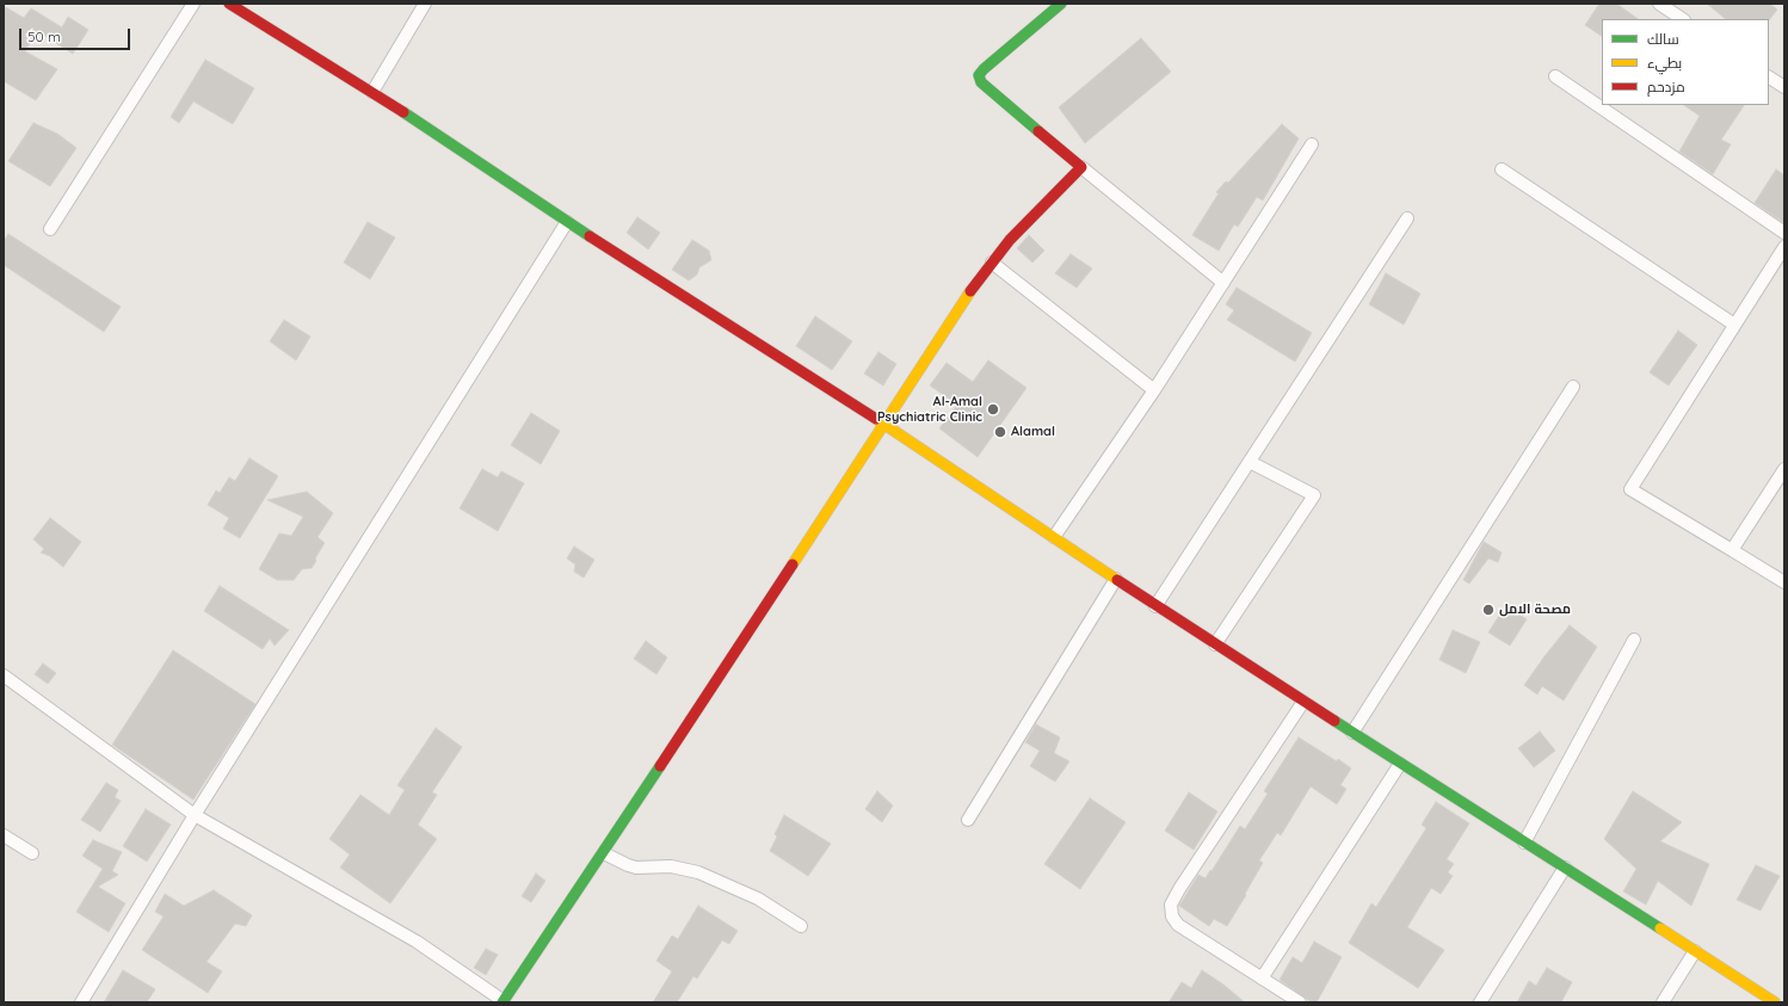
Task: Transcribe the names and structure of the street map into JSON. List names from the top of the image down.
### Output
{
  "places": ["Al-Amal Psychiatric Clinic", "Alamal", "مصحة الامل"],
  "legend": ["سالك", "بطيء", "مزدحم"],
  "scale_bar": "50 m"
}
